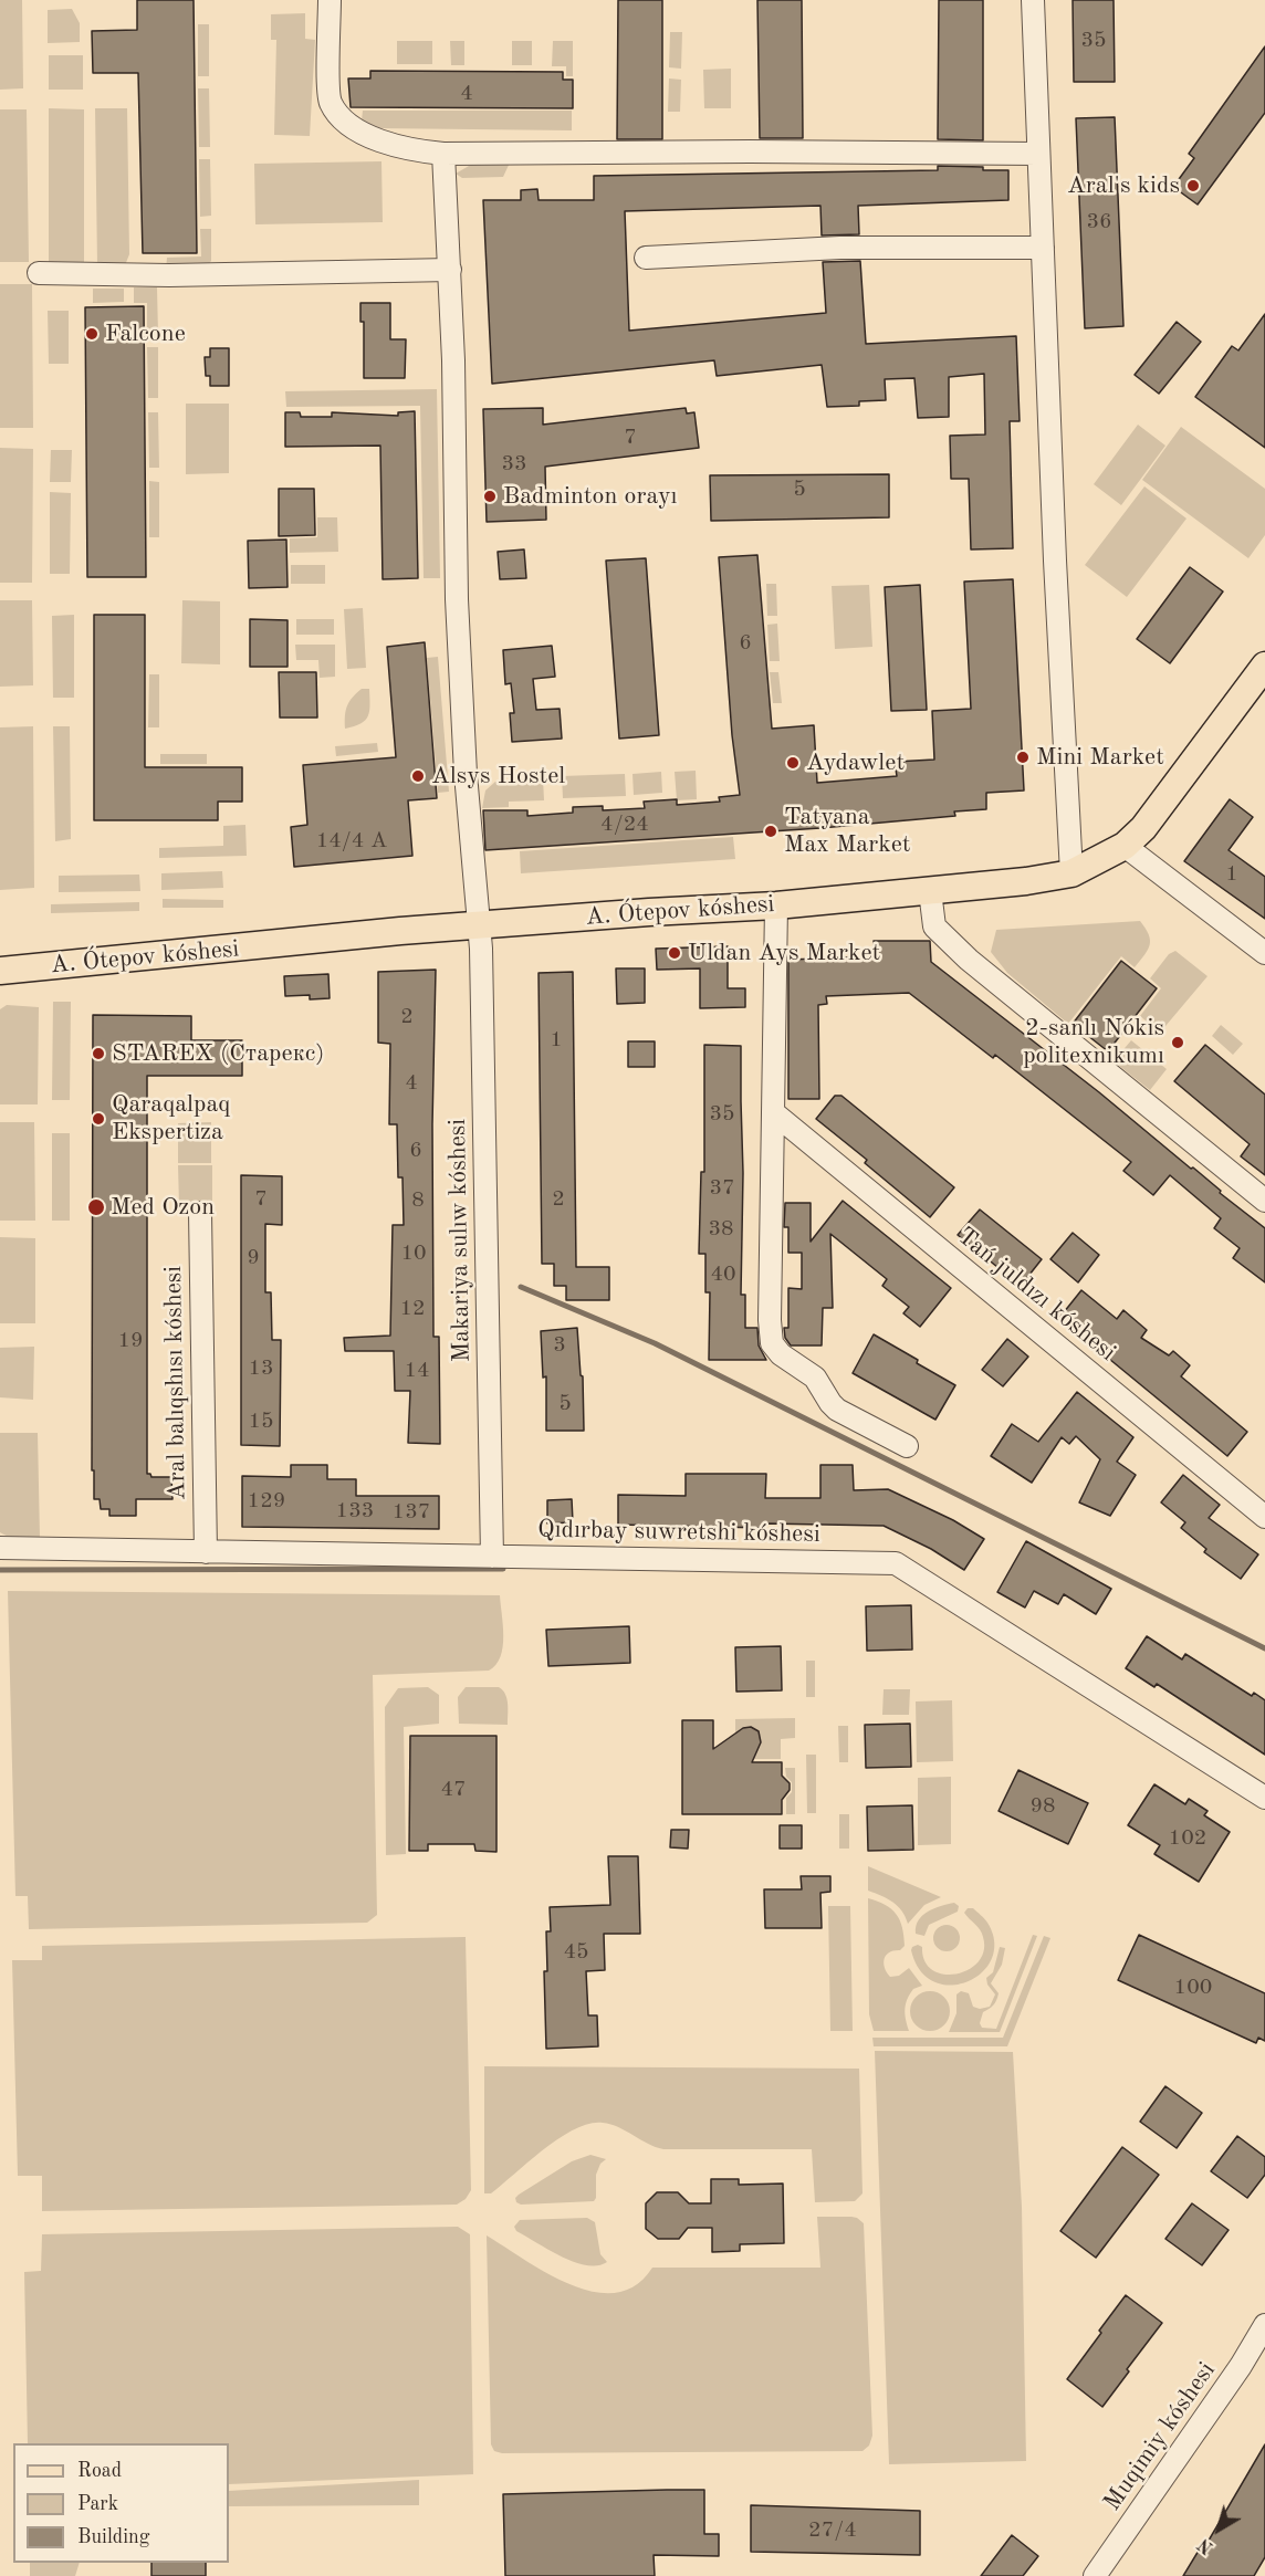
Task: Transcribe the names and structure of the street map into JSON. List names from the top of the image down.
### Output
{
  "streets": {
    "main road": ["A. Ótepov kóshesi"],
    "street": [
      "Makariya sulıw kóshesi",
      "Tań juldızı kóshesi",
      "Aral balıqshısı kóshesi",
      "Qıdırbay suwretshi kóshesi",
      "Muqimiy kóshesi"
    ]
  },
  "crossings": [
    ["A. Ótepov kóshesi", "Makariya sulıw kóshesi"],
    ["Makariya sulıw kóshesi", "Qıdırbay suwretshi kóshesi"],
    ["Aral balıqshısı kóshesi", "Qıdırbay suwretshi kóshesi"]
  ],
  "places": [
    "Aral's kids",
    "Falcone",
    "Badminton orayı",
    "Mini Market",
    "Aydawlet",
    "Alsys Hostel",
    "Tatyana Max Market",
    "Uldan Ays Market",
    "2-sanlı Nókis politexnikumı",
    "STAREX (Старекс)",
    "Qaraqalpaq Ekspertiza",
    "Med Ozon"
  ],
  "house_numbers": [
    "35",
    "4",
    "36",
    "7",
    "33",
    "5",
    "6",
    "4/24",
    "14/4 А",
    "1",
    "2",
    "1",
    "4",
    "35",
    "6",
    "37",
    "7",
    "2",
    "8",
    "38",
    "10",
    "9",
    "40",
    "12",
    "19",
    "3",
    "13",
    "14",
    "5",
    "15",
    "129",
    "133",
    "137",
    "47",
    "98",
    "102",
    "45",
    "100",
    "27/4"
  ],
  "legend": ["Road", "Park", "Building"],
  "north": "bottom left"
}
